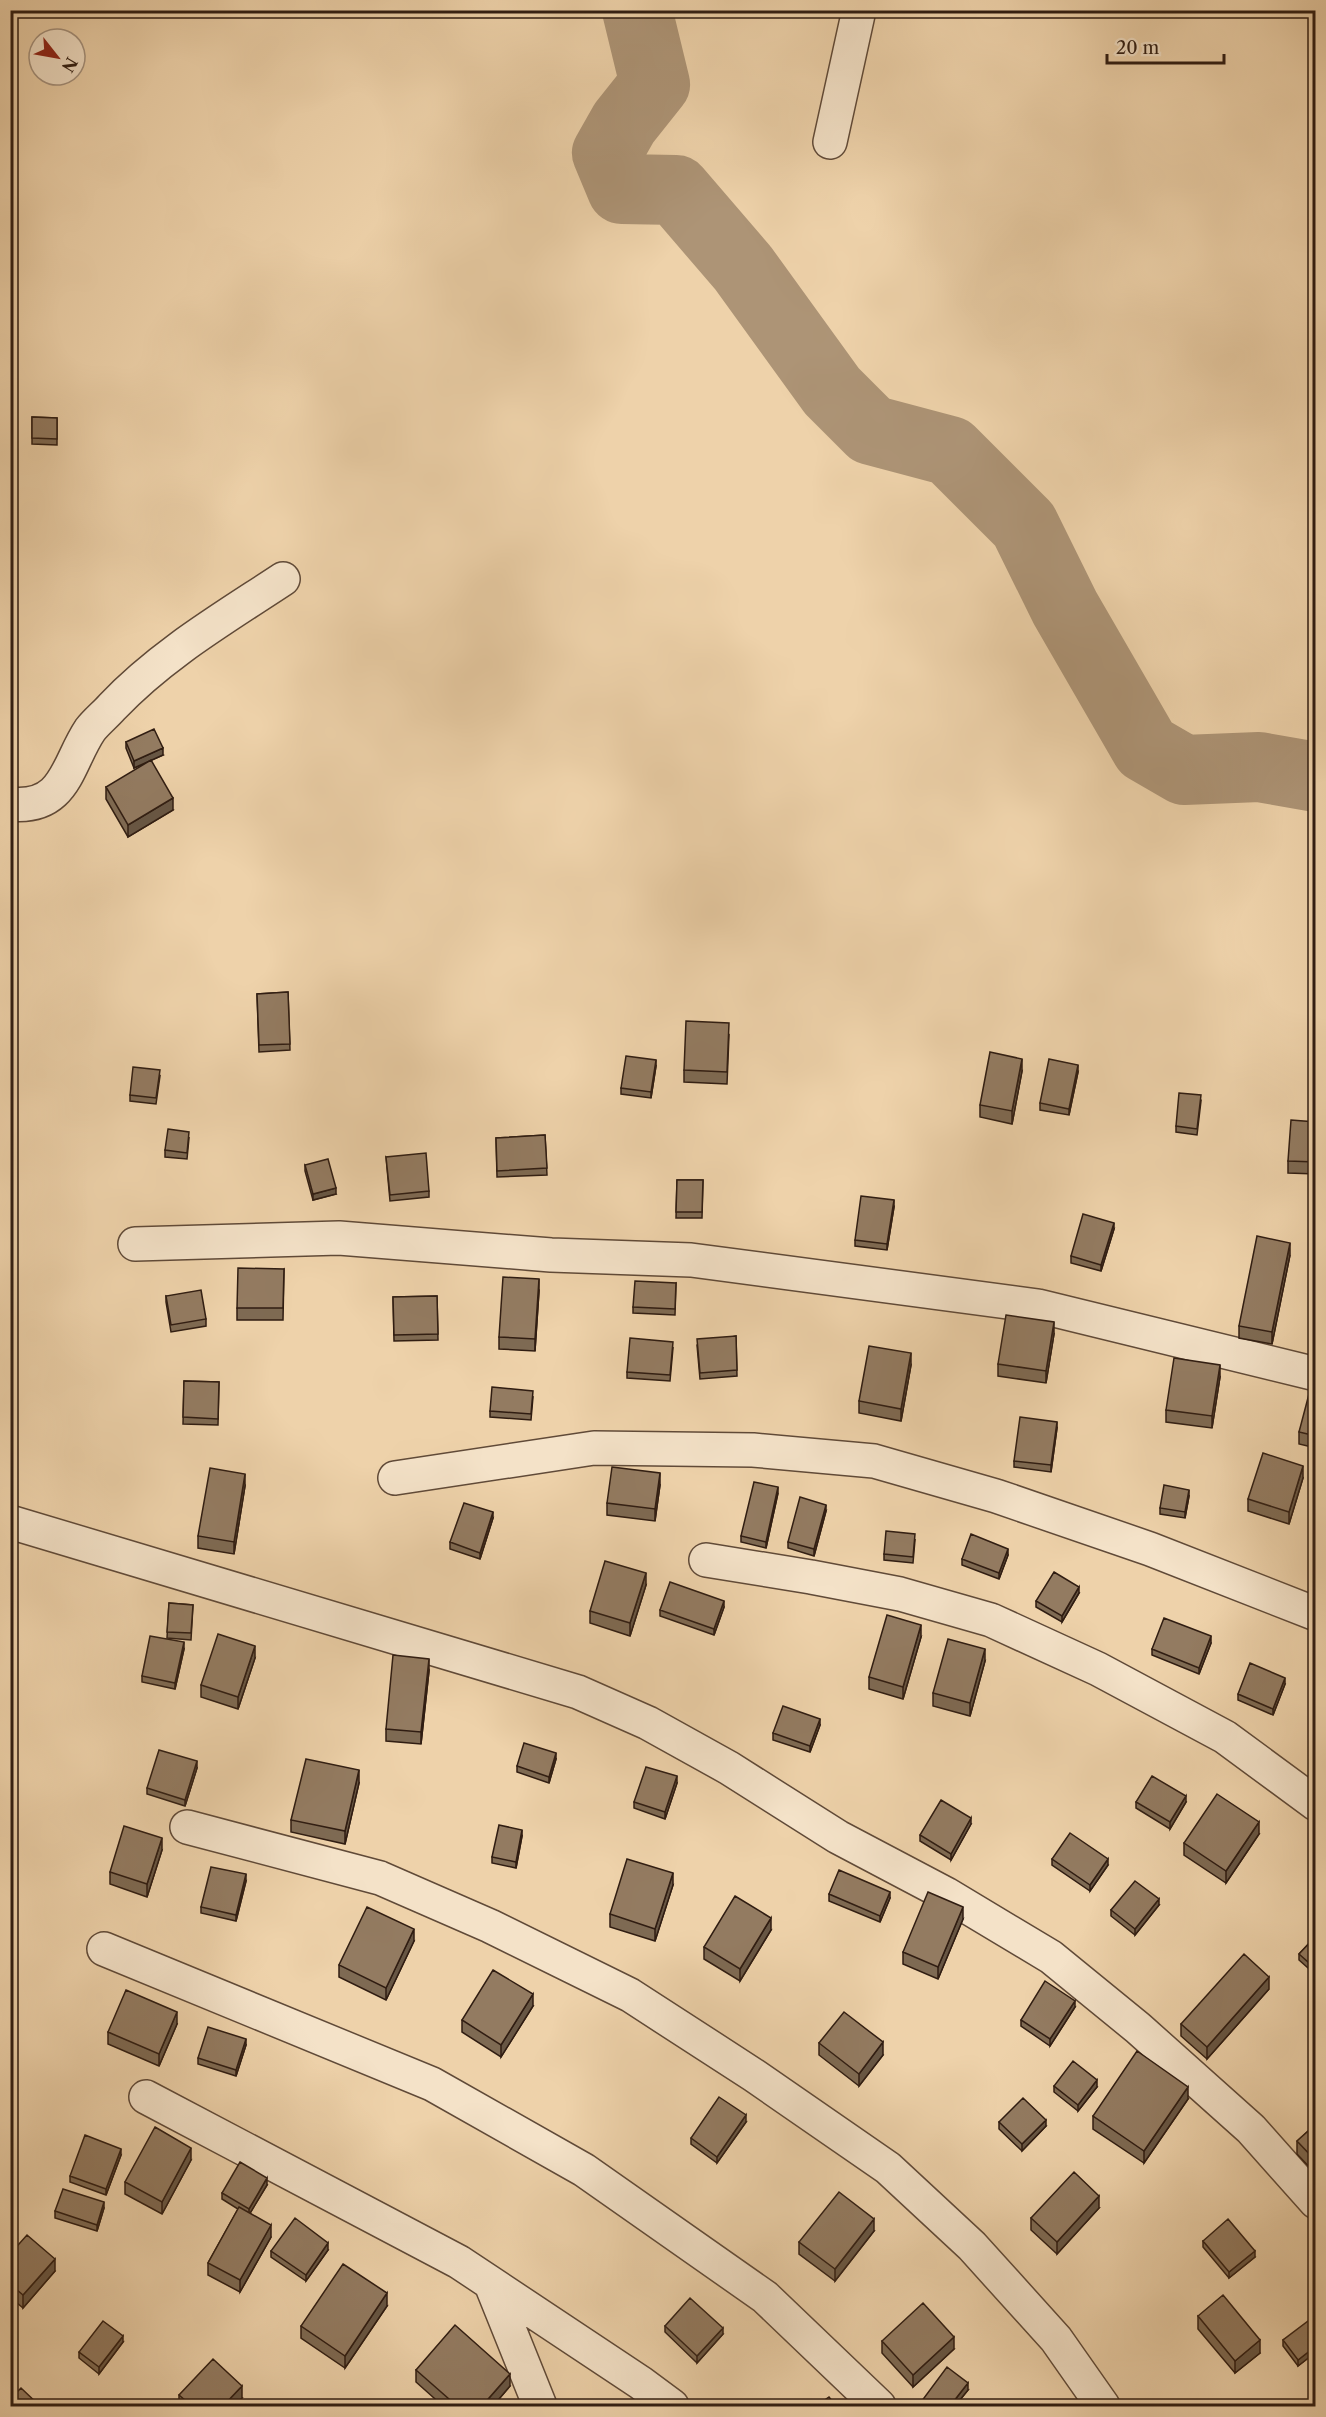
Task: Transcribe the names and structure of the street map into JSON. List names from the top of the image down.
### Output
{
  "scale_bar": "20 m",
  "north": "bottom right"
}
